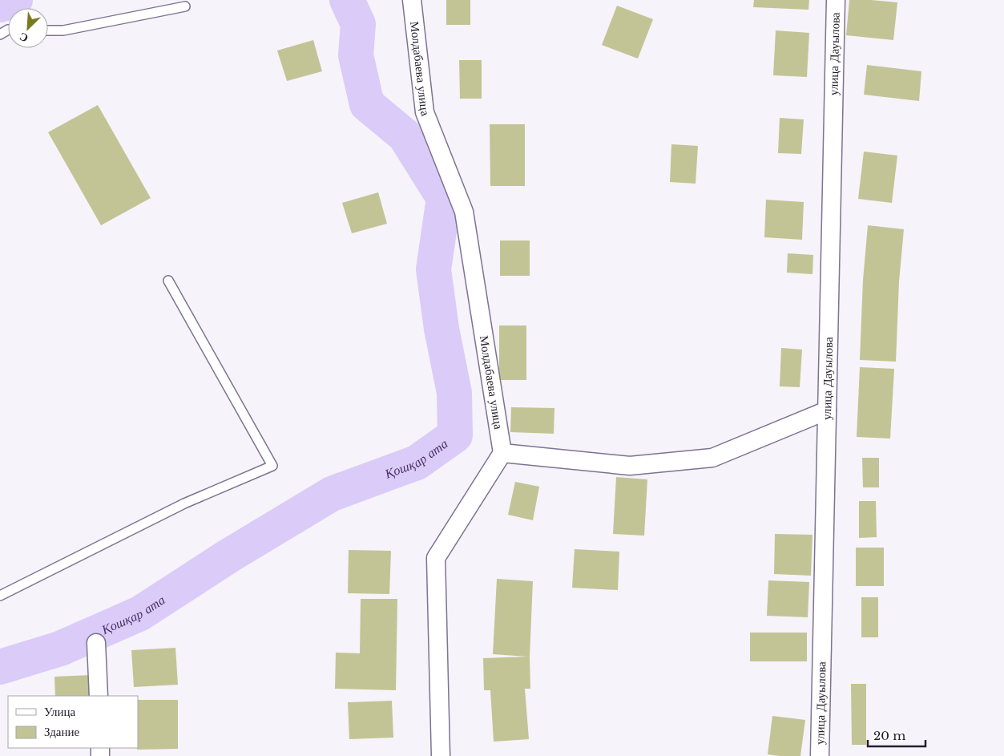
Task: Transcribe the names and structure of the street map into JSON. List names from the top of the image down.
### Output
{
  "streets": {
    "street": ["улица Дауылова", "Молдабаева улица"]
  },
  "water": ["Қошқар ата"],
  "legend": ["Улица", "Здание"],
  "scale_bar": "20 m",
  "north": "bottom left"
}
